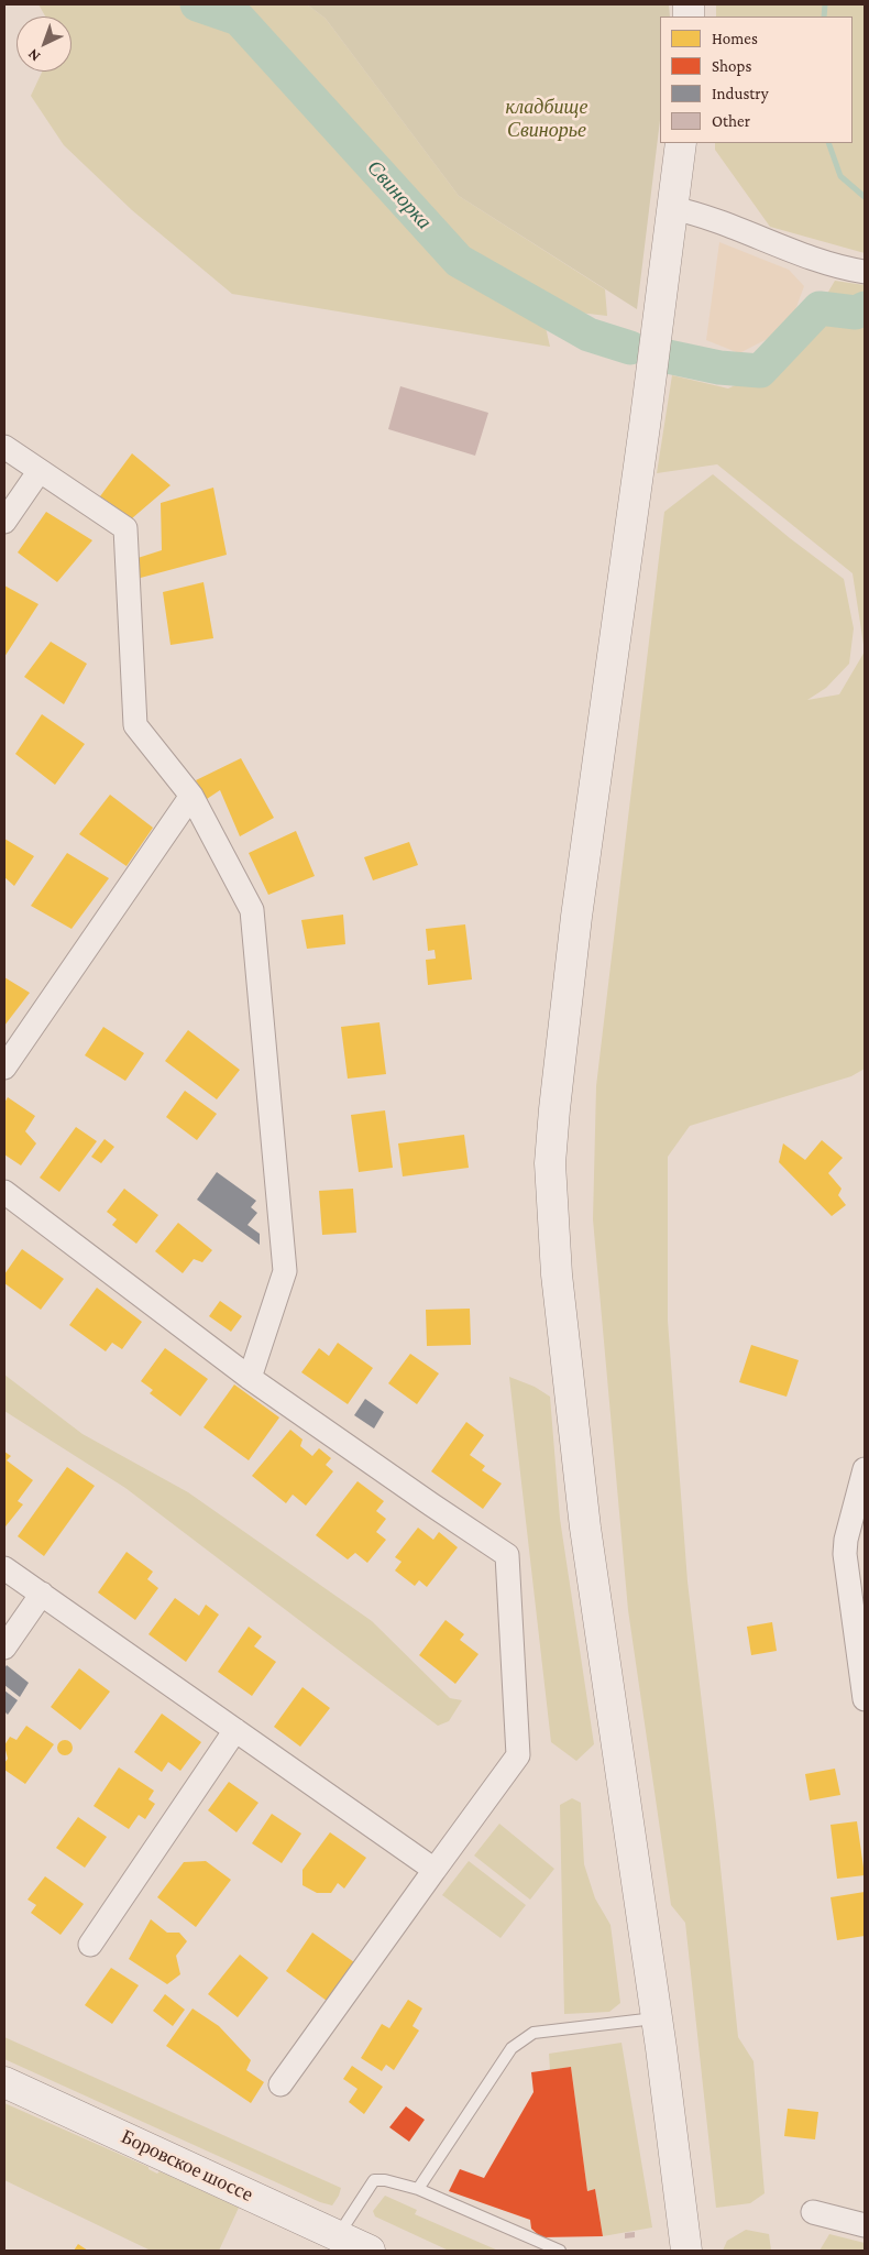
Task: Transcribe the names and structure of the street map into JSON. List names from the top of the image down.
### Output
{
  "streets": {
    "main road": ["Боровское шоссе"]
  },
  "water": ["Свинорка"],
  "parks": ["кладбище Свинорье"],
  "legend": [
    "Homes",
    "Shops",
    "Industry",
    "Other"
  ],
  "north": "bottom left"
}
